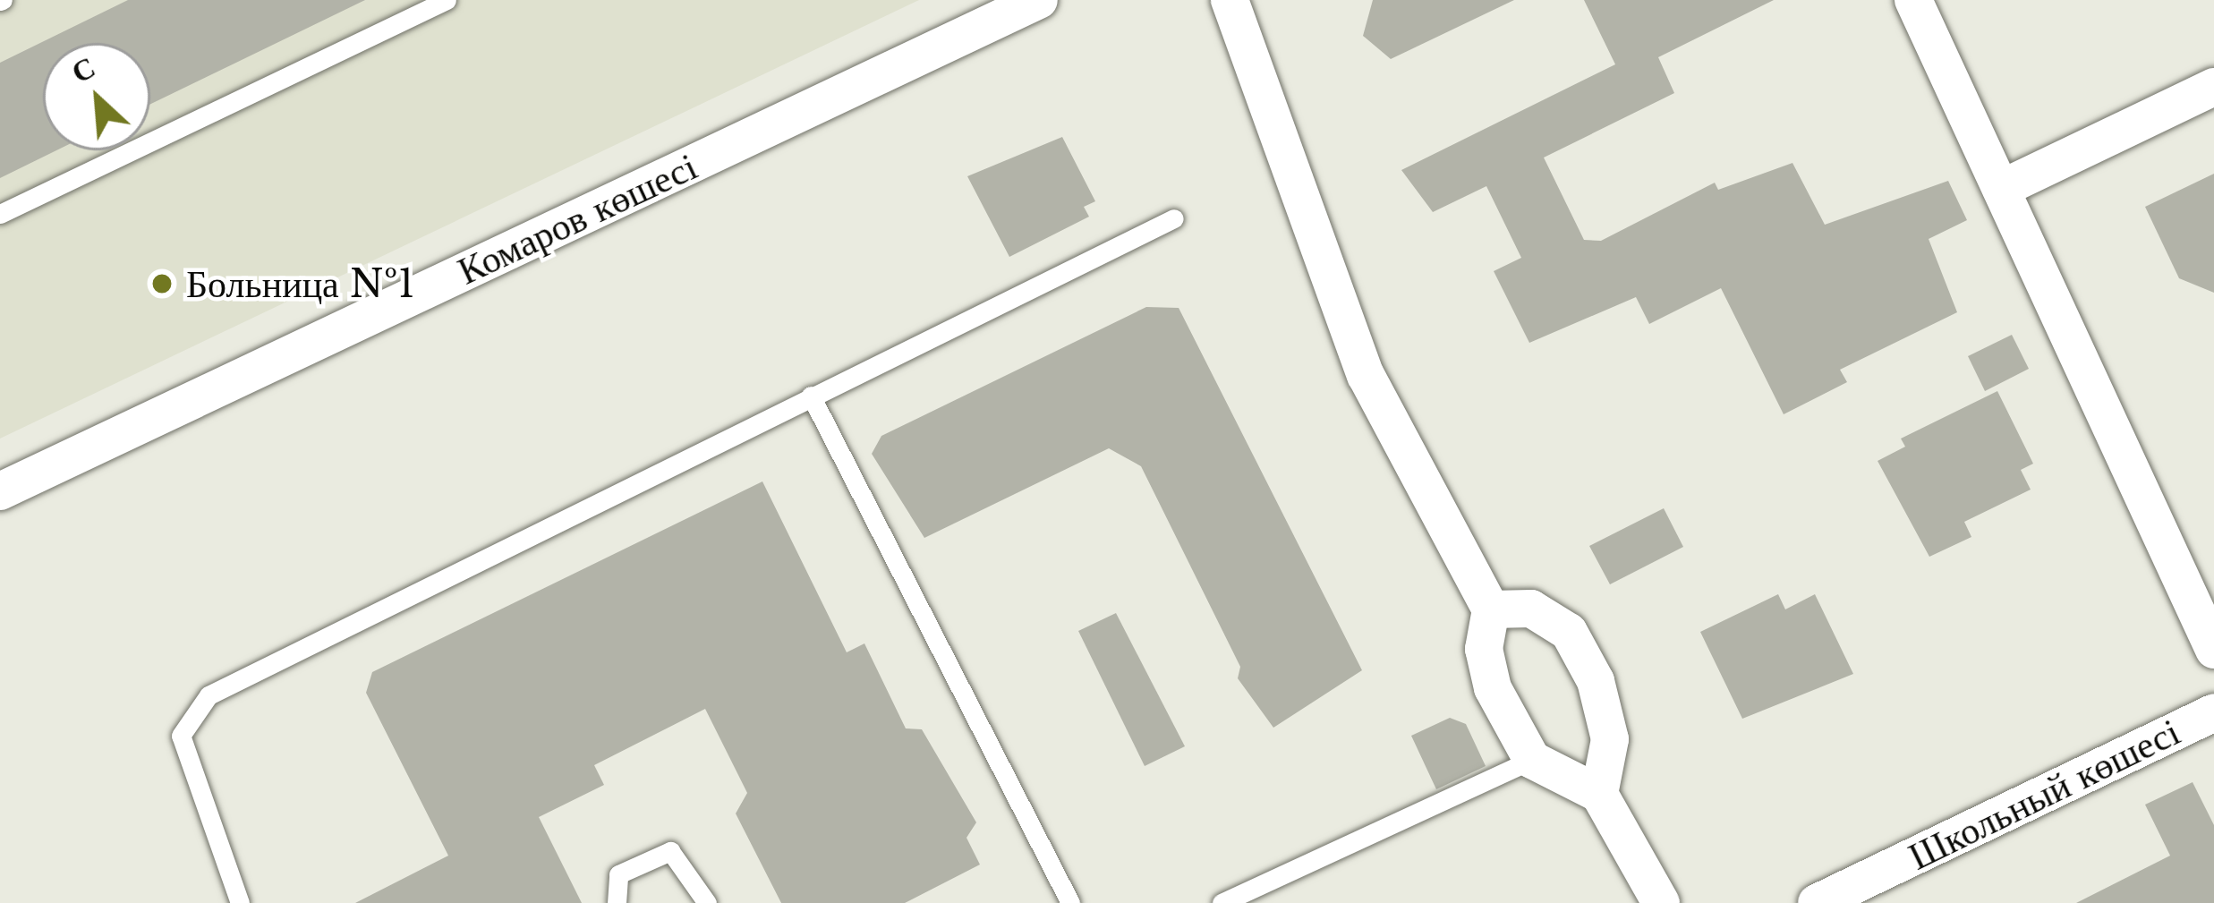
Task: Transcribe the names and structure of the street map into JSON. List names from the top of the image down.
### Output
{
  "streets": {
    "street": ["Комаров көшесі", "Школьный көшесі"]
  },
  "places": ["Больница №1"],
  "north": "top left"
}
